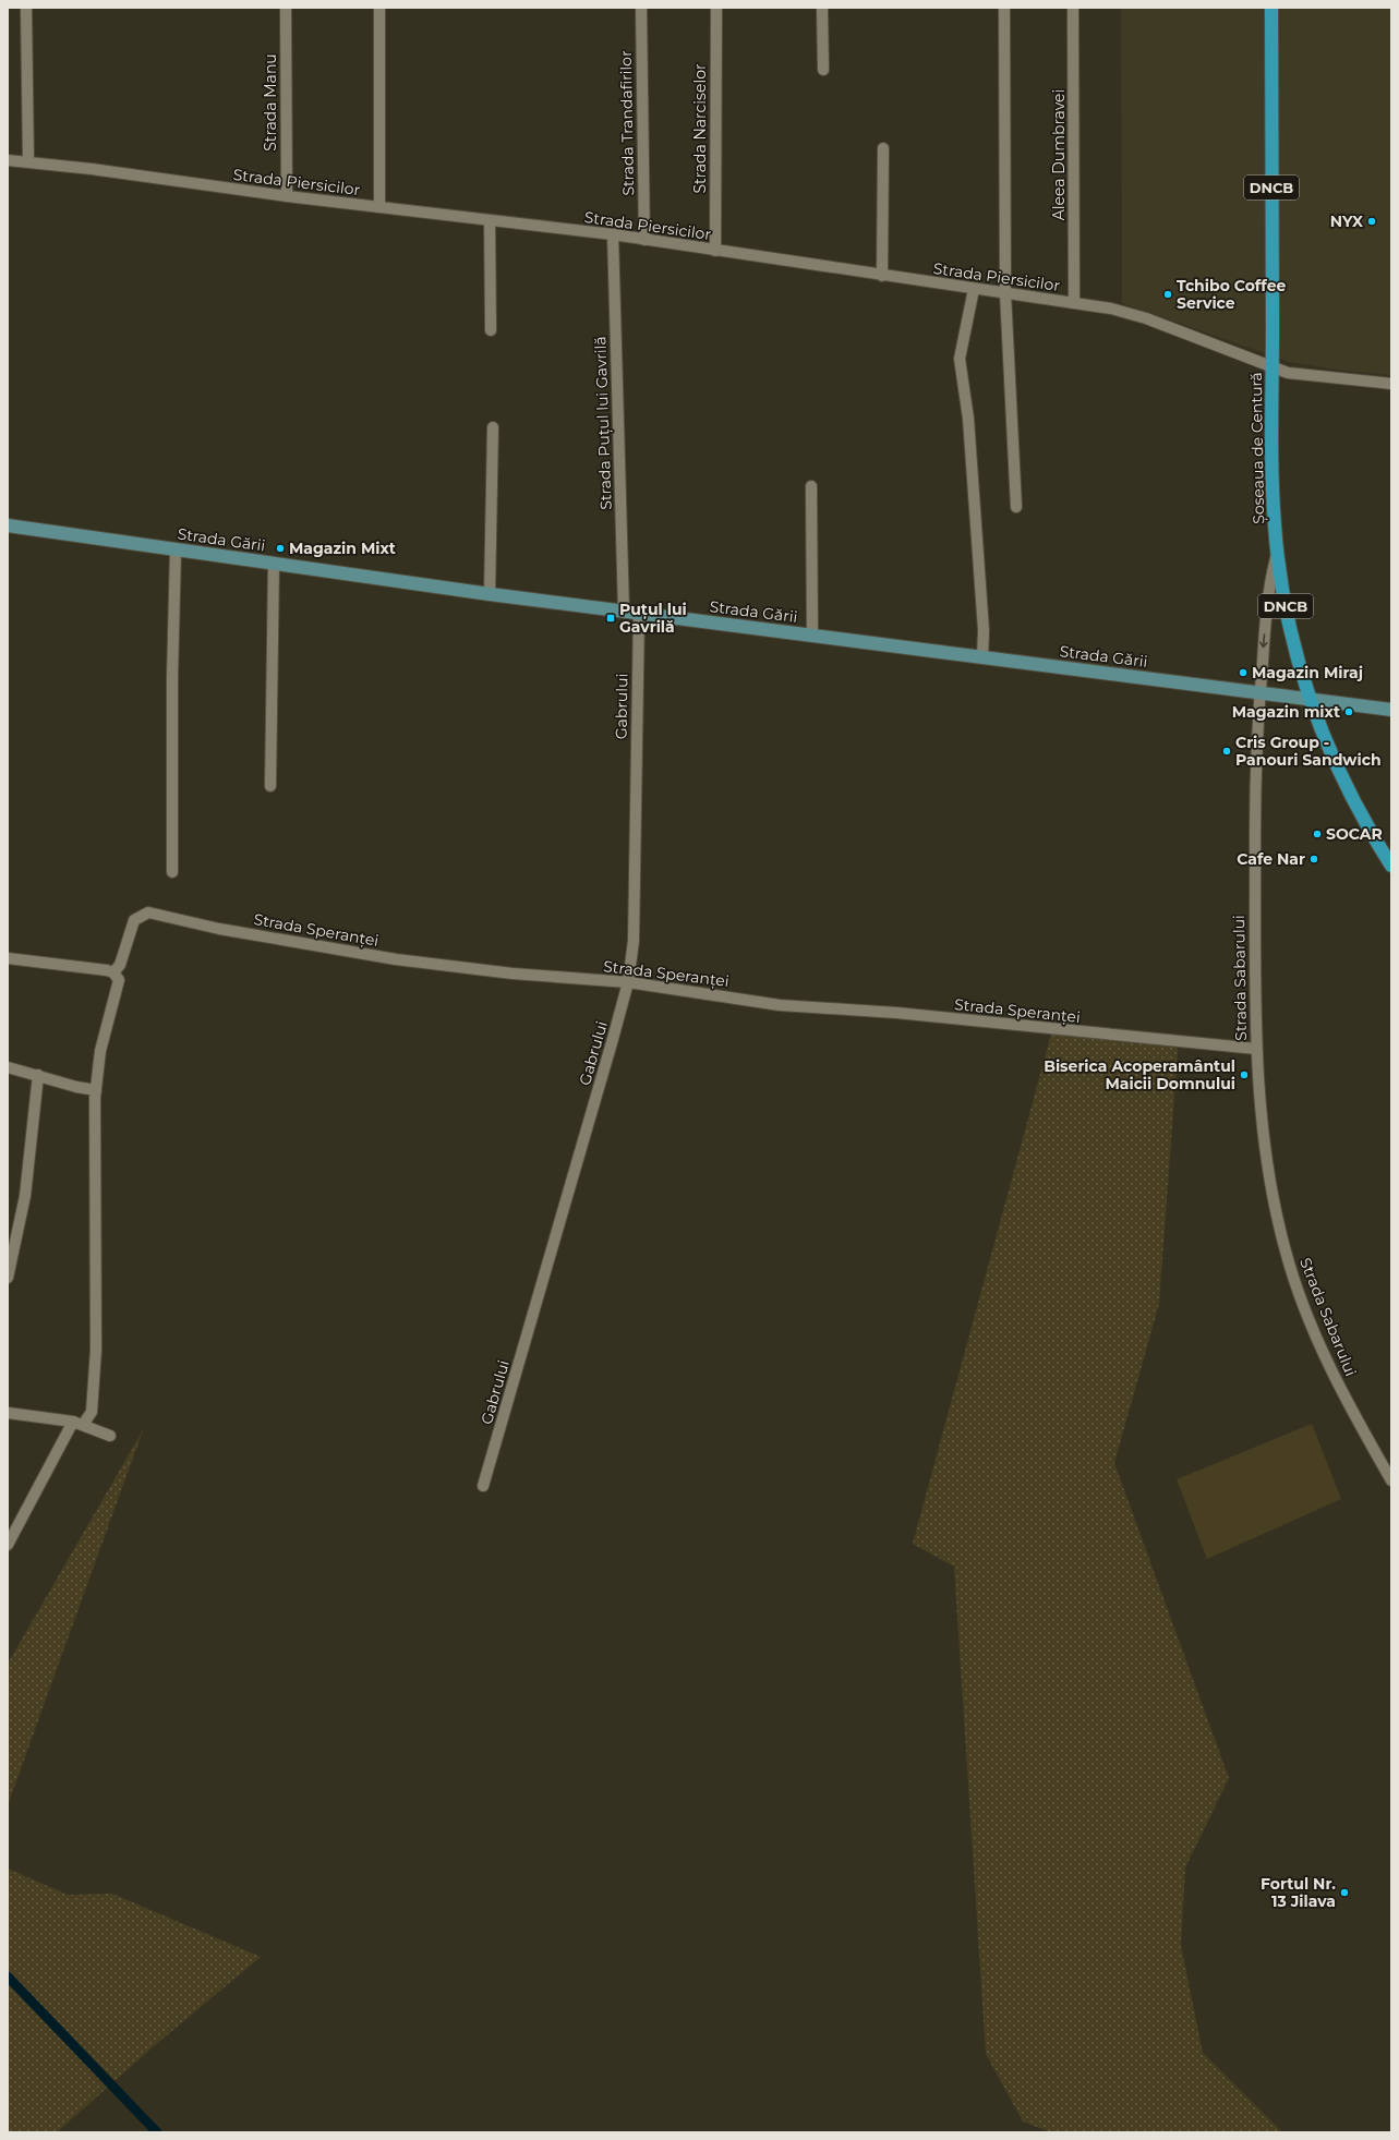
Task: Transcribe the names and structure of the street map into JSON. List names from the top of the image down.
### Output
{
  "streets": {
    "main road": ["DNCB", "Șoseaua de Centură", "Strada Gării"],
    "street": [
      "Strada Manu",
      "Strada Trandafirilor",
      "Strada Narciselor",
      "Aleea Dumbravei",
      "Strada Piersicilor",
      "Strada Puțul lui Gavrilă",
      "Gabrului",
      "Strada Speranței",
      "Strada Sabarului"
    ]
  },
  "crossings": [
    ["Strada Manu", "Strada Piersicilor"],
    ["Strada Trandafirilor", "Strada Piersicilor"],
    ["Strada Narciselor", "Strada Piersicilor"],
    ["Aleea Dumbravei", "Strada Piersicilor"],
    ["Strada Piersicilor", "Strada Puțul lui Gavrilă"],
    ["Strada Piersicilor", "Șoseaua de Centură"],
    ["Strada Puțul lui Gavrilă", "Strada Gării"],
    ["Șoseaua de Centură", "Strada Gării"],
    ["Șoseaua de Centură", "Strada Sabarului"],
    ["Strada Gării", "Gabrului"],
    ["Strada Gării", "Strada Sabarului"],
    ["Gabrului", "Strada Speranței"],
    ["Strada Speranței", "Strada Sabarului"]
  ],
  "places": {
    "other": [
      "NYX",
      "Tchibo Coffee Service",
      "Magazin Mixt",
      "Magazin Miraj",
      "Magazin mixt",
      "Cris Group - Panouri Sandwich",
      "SOCAR",
      "Cafe Nar",
      "Biserica Acoperamântul Maicii Domnului",
      "Fortul Nr. 13 Jilava"
    ],
    "transit": ["Puțul lui Gavrilă"]
  }
}
